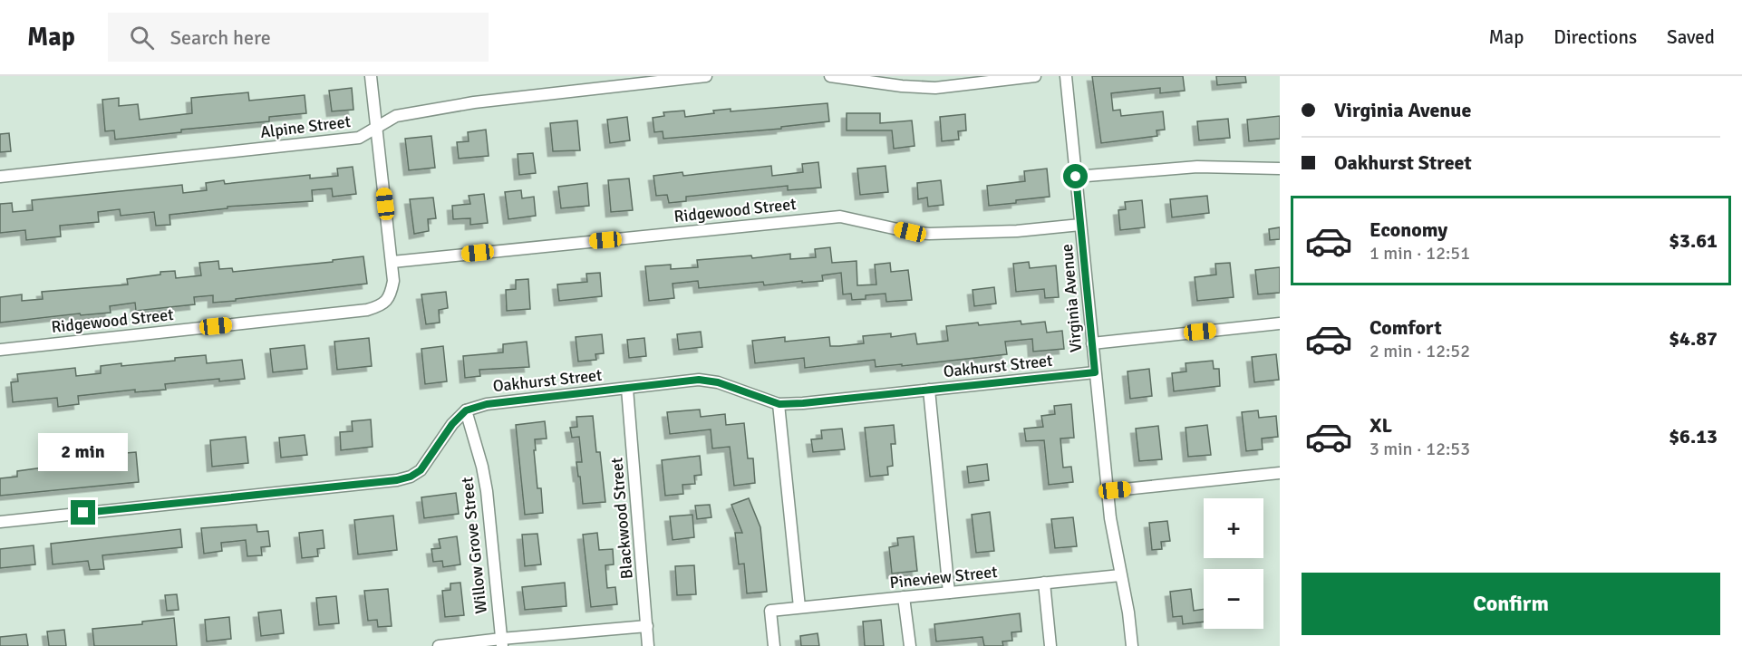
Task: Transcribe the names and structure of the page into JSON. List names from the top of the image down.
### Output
{
  "streets": {
    "street": [
      "Alpine Street",
      "Ridgewood Street",
      "Virginia Avenue",
      "Oakhurst Street",
      "Blackwood Street",
      "Willow Grove Street",
      "Pineview Street"
    ]
  },
  "crossings": [
    ["Ridgewood Street", "Virginia Avenue"],
    ["Virginia Avenue", "Oakhurst Street"],
    ["Virginia Avenue", "Pineview Street"],
    ["Oakhurst Street", "Blackwood Street"],
    ["Oakhurst Street", "Willow Grove Street"]
  ],
  "page": {
    "header": "Map",
    "search": "Search here",
    "nav": ["Map", "Directions", "Saved"],
    "banner": ["Virginia Avenue", "Oakhurst Street"],
    "list": [
      {
        "name": "Economy",
        "note": "1 min · 12:51",
        "value": "$3.61"
      },
      {
        "name": "Comfort",
        "note": "2 min · 12:52",
        "value": "$4.87"
      },
      {
        "name": "XL",
        "note": "3 min · 12:53",
        "value": "$6.13"
      }
    ],
    "bubble": "2 min",
    "map_buttons": ["+", "−"],
    "buttons": "Confirm"
  }
}
